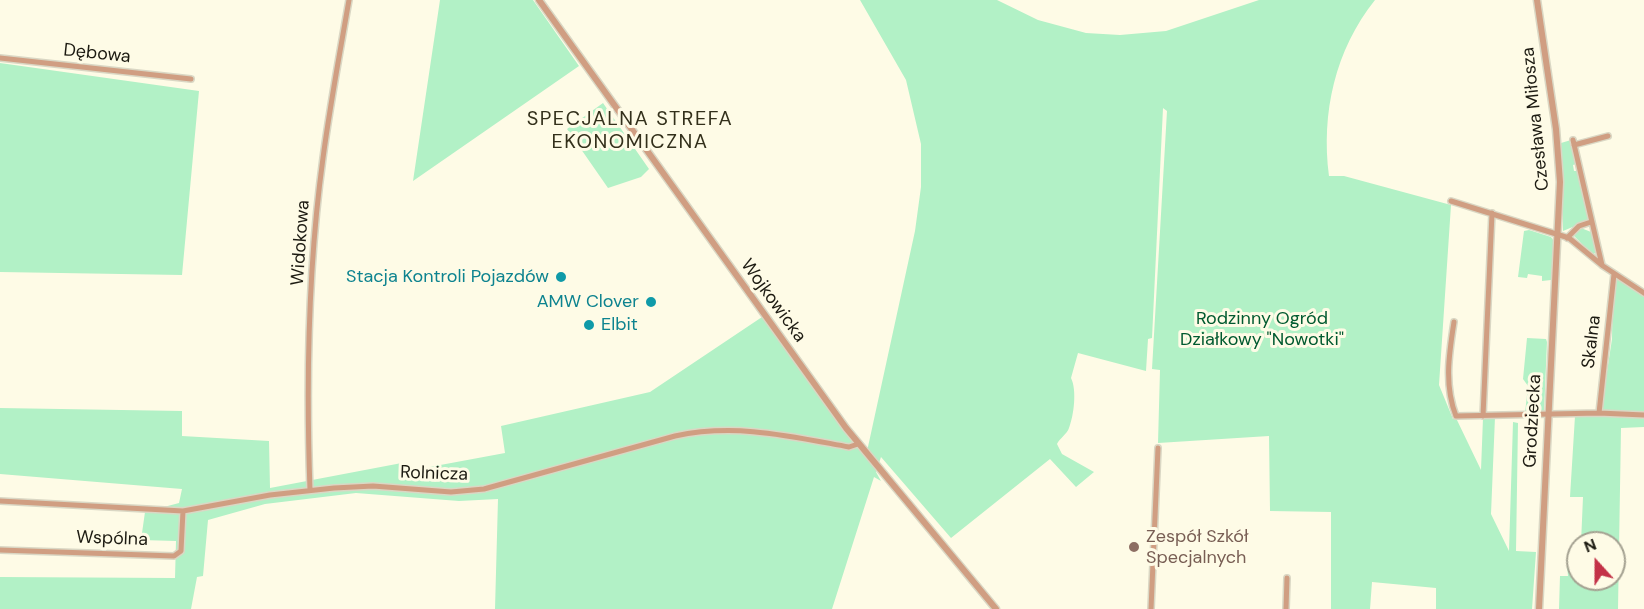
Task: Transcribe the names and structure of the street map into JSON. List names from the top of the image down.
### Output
{
  "streets": {
    "street": [
      "Dębowa",
      "Czesława Miłosza",
      "Widokowa",
      "Wojkowicka",
      "Skalna",
      "Grodziecka",
      "Rolnicza",
      "Wspólna"
    ]
  },
  "crossings": [
    ["Czesława Miłosza", "Grodziecka"],
    ["Widokowa", "Rolnicza"],
    ["Wojkowicka", "Rolnicza"],
    ["Rolnicza", "Wspólna"]
  ],
  "districts": ["SPECJALNA STREFA EKONOMICZNA"],
  "parks": ["Rodzinny Ogród Działkowy \"Nowotki\""],
  "places": [
    "Stacja Kontroli Pojazdów",
    "AMW Clover",
    "Elbit",
    "Zespół Szkół Specjalnych"
  ],
  "north": "top"
}
